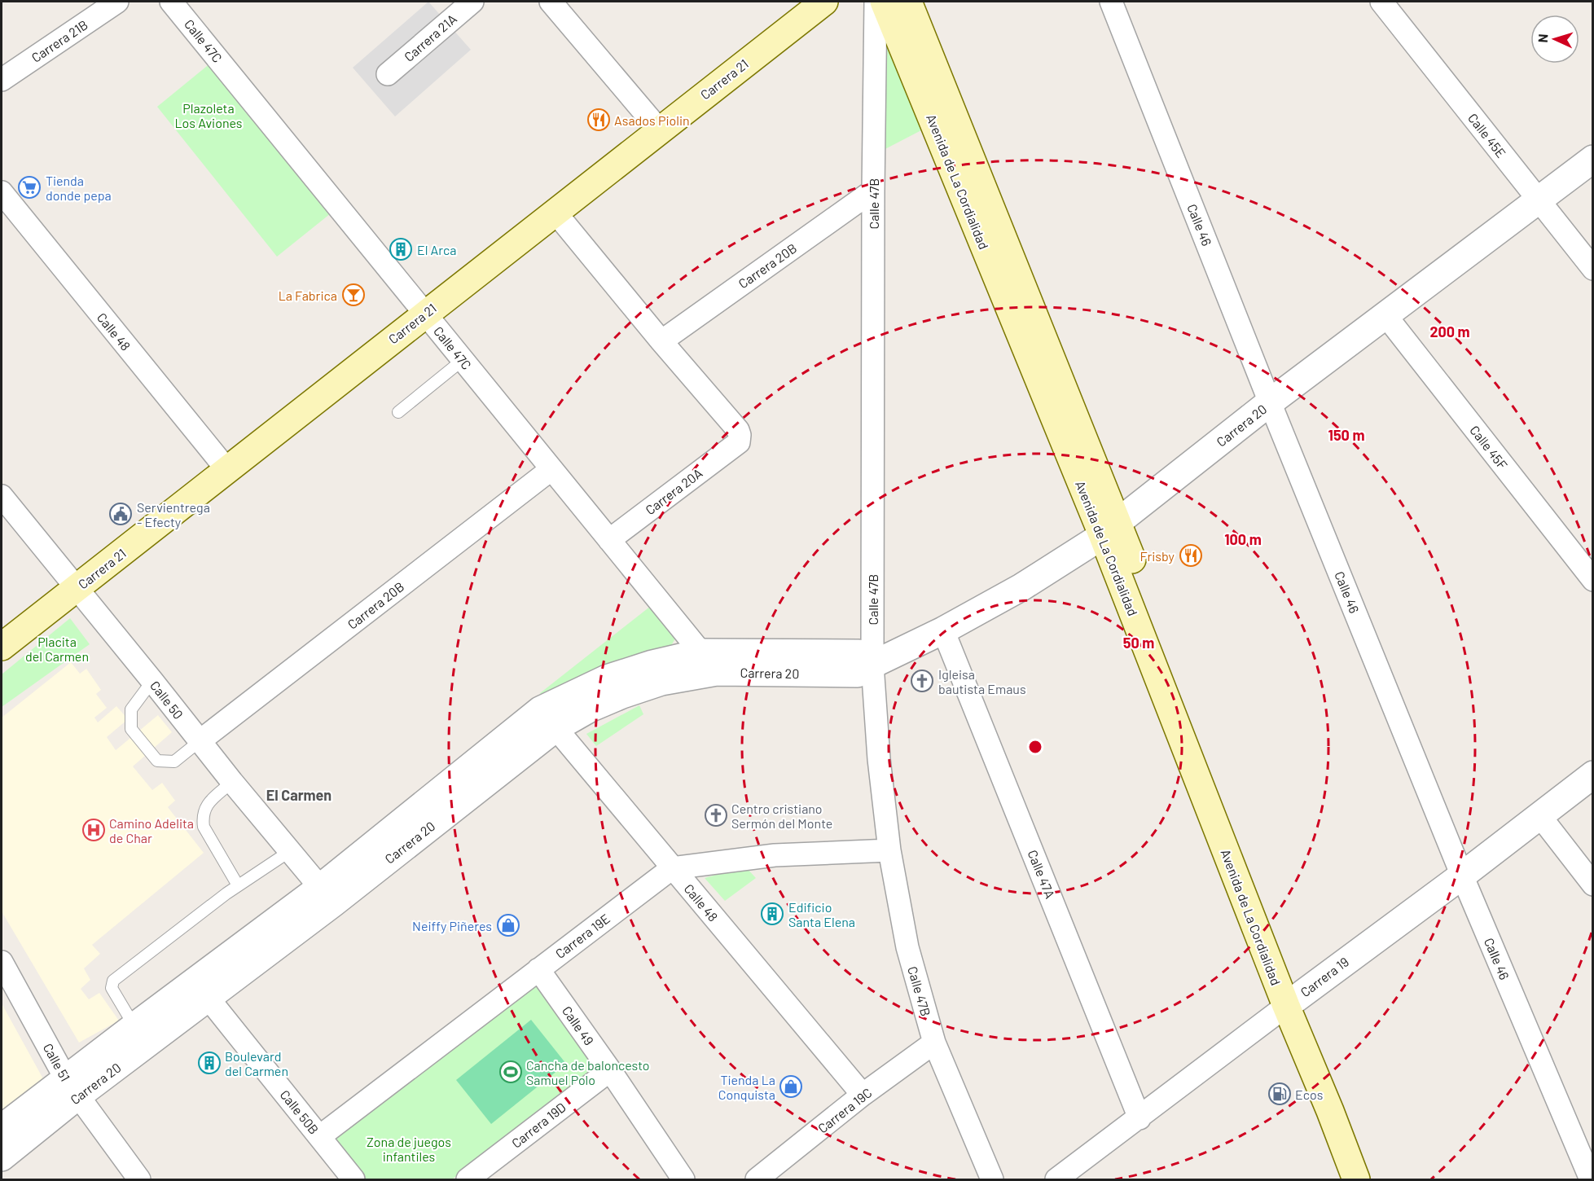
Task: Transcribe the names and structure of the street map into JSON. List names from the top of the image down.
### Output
{
  "streets": {
    "main road": ["Carrera 21", "Avenida de La Cordialidad"],
    "street": [
      "Carrera 21A",
      "Carrera 21B",
      "Calle 47C",
      "Calle 45E",
      "Calle 47B",
      "Calle 46",
      "Carrera 20B",
      "Calle 48",
      "Carrera 20",
      "Calle 45F",
      "Carrera 20A",
      "Calle 50",
      "Calle 47A",
      "Carrera 19E",
      "Carrera 19",
      "Calle 49",
      "Calle 51",
      "Carrera 19C",
      "Calle 50B",
      "Carrera 19D"
    ]
  },
  "crossings": [
    ["Calle 47C", "Carrera 21"],
    ["Calle 47C", "Carrera 20B"],
    ["Calle 47C", "Carrera 20"],
    ["Calle 47C", "Carrera 20A"],
    ["Carrera 21", "Calle 48"],
    ["Carrera 21", "Calle 50"],
    ["Calle 45E", "Carrera 20"],
    ["Avenida de La Cordialidad", "Carrera 20"],
    ["Avenida de La Cordialidad", "Carrera 19"],
    ["Calle 47B", "Carrera 20B"],
    ["Calle 47B", "Carrera 20"],
    ["Calle 47B", "Carrera 19E"],
    ["Calle 47B", "Carrera 19C"],
    ["Calle 46", "Carrera 20"],
    ["Calle 46", "Carrera 19"],
    ["Carrera 20B", "Carrera 20A"],
    ["Carrera 20B", "Calle 50"],
    ["Calle 48", "Carrera 20"],
    ["Calle 48", "Carrera 19E"],
    ["Calle 48", "Carrera 19C"],
    ["Carrera 20", "Calle 45F"],
    ["Carrera 20", "Calle 50"],
    ["Carrera 20", "Calle 47A"],
    ["Carrera 20", "Calle 51"],
    ["Carrera 20", "Calle 50B"],
    ["Calle 47A", "Carrera 19"],
    ["Carrera 19E", "Calle 49"],
    ["Carrera 19E", "Calle 50B"],
    ["Calle 49", "Carrera 19D"]
  ],
  "districts": ["El Carmen"],
  "parks": ["Plazoleta Los Aviones", "Placita del Carmen", "Zona de juegos infantiles"],
  "places": {
    "restaurant": ["Asados Piolin", "Frisby"],
    "supermarket": ["Tienda donde pepa"],
    "building": ["El Arca", "Edificio Santa Elena", "Boulevard del Carmen"],
    "bar": ["La Fabrica"],
    "public building": ["Servientrega - Efecty"],
    "church": ["Igleisa bautista Emaus", "Centro cristiano Sermón del Monte"],
    "hospital": ["Camino Adelita de Char"],
    "shop": ["Neiffy Piñeres", "Tienda La Conquista"],
    "sports": ["Cancha de baloncesto Samuel Polo"],
    "fuel station": ["Ecos"]
  },
  "north": "left",
  "rings": [
    "200 m",
    "150 m",
    "100 m",
    "50 m"
  ]
}
